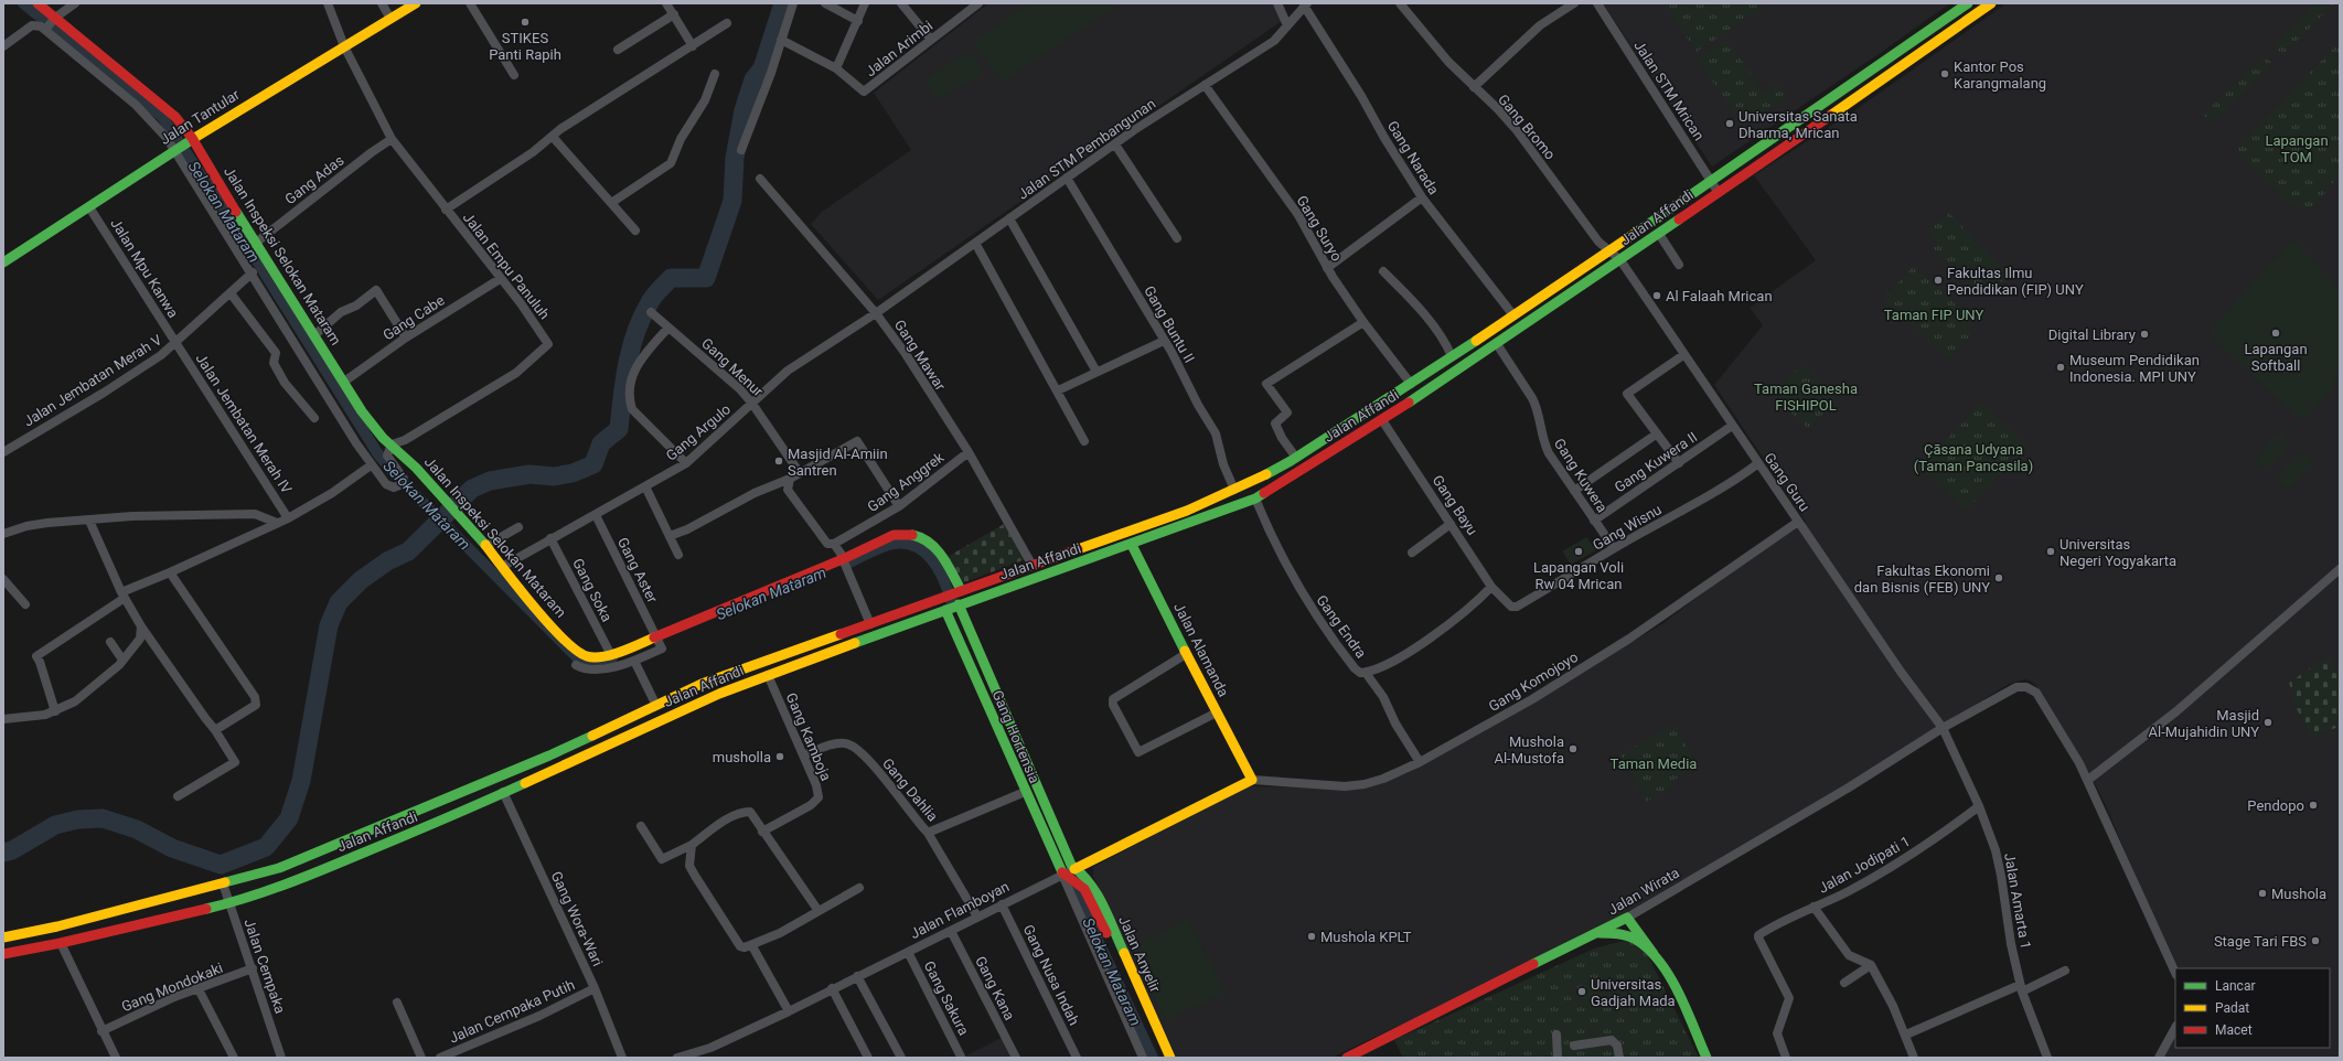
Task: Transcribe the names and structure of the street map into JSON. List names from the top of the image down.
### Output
{
  "streets": {
    "main road": [
      "Jalan Tantular",
      "Jalan Affandi",
      "Jalan Inspeksi Selokan Mataram",
      "Jalan Alamanda",
      "Gang Hortensia",
      "Jalan Wirata",
      "Jalan Flamboyan",
      "Jalan Anyelir"
    ],
    "street": [
      "Jalan Arimbi",
      "Jalan STM Mrican",
      "Gang Bromo",
      "Jalan STM Pembangunan",
      "Gang Narada",
      "Gang Adas",
      "Gang Suryo",
      "Jalan Empu Panuluh",
      "Jalan Mpu Kanwa",
      "Gang Cabe",
      "Gang Buntu II",
      "Gang Mawar",
      "Gang Menur",
      "Jalan Jembatan Merah V",
      "Jalan Jembatan Merah IV",
      "Gang Argulo",
      "Gang Kuwera II",
      "Gang Kuwera",
      "Gang Anggrek",
      "Gang Guru",
      "Gang Bayu",
      "Gang Wisnu",
      "Gang Aster",
      "Gang Soka",
      "Gang Endra",
      "Gang Komojoyo",
      "Gang Kamboja",
      "Gang Dahlia",
      "Jalan Jodipati 1",
      "Jalan Amarta 1",
      "Gang Wora-Wari",
      "Jalan Cempaka",
      "Gang Nusa Indah",
      "Gang Mondokaki",
      "Gang Kana",
      "Gang Sakura",
      "Jalan Cempaka Putih"
    ]
  },
  "crossings": [
    ["Jalan STM Mrican", "Jalan Affandi"],
    ["Jalan Tantular", "Jalan Inspeksi Selokan Mataram"],
    ["Jalan Tantular", "Jalan Empu Panuluh"],
    ["Jalan Tantular", "Jalan Mpu Kanwa"],
    ["Gang Bromo", "Jalan Affandi"],
    ["Gang Bromo", "Gang Guru"],
    ["Jalan STM Pembangunan", "Gang Narada"],
    ["Jalan STM Pembangunan", "Gang Suryo"],
    ["Jalan STM Pembangunan", "Gang Buntu II"],
    ["Jalan STM Pembangunan", "Gang Mawar"],
    ["Jalan STM Pembangunan", "Gang Argulo"],
    ["Gang Narada", "Jalan Affandi"],
    ["Gang Adas", "Jalan Inspeksi Selokan Mataram"],
    ["Gang Adas", "Jalan Empu Panuluh"],
    ["Jalan Affandi", "Gang Suryo"],
    ["Jalan Affandi", "Jalan Inspeksi Selokan Mataram"],
    ["Jalan Affandi", "Gang Buntu II"],
    ["Jalan Affandi", "Gang Mawar"],
    ["Jalan Affandi", "Gang Kuwera"],
    ["Jalan Affandi", "Gang Guru"],
    ["Jalan Affandi", "Gang Bayu"],
    ["Jalan Affandi", "Gang Endra"],
    ["Jalan Affandi", "Jalan Alamanda"],
    ["Jalan Affandi", "Gang Kamboja"],
    ["Jalan Affandi", "Gang Hortensia"],
    ["Jalan Affandi", "Gang Wora-Wari"],
    ["Jalan Affandi", "Jalan Cempaka"],
    ["Jalan Inspeksi Selokan Mataram", "Jalan Empu Panuluh"],
    ["Jalan Inspeksi Selokan Mataram", "Gang Cabe"],
    ["Jalan Inspeksi Selokan Mataram", "Gang Argulo"],
    ["Jalan Inspeksi Selokan Mataram", "Gang Aster"],
    ["Jalan Inspeksi Selokan Mataram", "Gang Soka"],
    ["Jalan Empu Panuluh", "Gang Cabe"],
    ["Jalan Mpu Kanwa", "Jalan Jembatan Merah V"],
    ["Jalan Mpu Kanwa", "Jalan Jembatan Merah IV"],
    ["Gang Mawar", "Gang Argulo"],
    ["Gang Mawar", "Gang Anggrek"],
    ["Gang Menur", "Gang Argulo"],
    ["Jalan Jembatan Merah V", "Jalan Jembatan Merah IV"],
    ["Gang Argulo", "Gang Aster"],
    ["Gang Argulo", "Gang Soka"],
    ["Gang Kuwera II", "Gang Kuwera"],
    ["Gang Kuwera II", "Gang Guru"],
    ["Gang Kuwera", "Gang Wisnu"],
    ["Gang Guru", "Gang Wisnu"],
    ["Gang Guru", "Gang Komojoyo"],
    ["Gang Guru", "Jalan Wirata"],
    ["Gang Guru", "Jalan Amarta 1"],
    ["Gang Bayu", "Gang Wisnu"],
    ["Gang Bayu", "Gang Endra"],
    ["Jalan Alamanda", "Gang Komojoyo"],
    ["Jalan Alamanda", "Jalan Flamboyan"],
    ["Gang Komojoyo", "Jalan Flamboyan"],
    ["Gang Kamboja", "Gang Dahlia"],
    ["Gang Hortensia", "Gang Dahlia"],
    ["Gang Hortensia", "Jalan Flamboyan"],
    ["Gang Hortensia", "Jalan Anyelir"],
    ["Jalan Jodipati 1", "Jalan Amarta 1"],
    ["Jalan Wirata", "Jalan Amarta 1"],
    ["Jalan Flamboyan", "Jalan Anyelir"],
    ["Jalan Flamboyan", "Gang Nusa Indah"],
    ["Jalan Flamboyan", "Gang Kana"],
    ["Jalan Flamboyan", "Gang Sakura"],
    ["Gang Wora-Wari", "Jalan Cempaka Putih"],
    ["Jalan Cempaka", "Gang Mondokaki"]
  ],
  "water": ["Selokan Mataram"],
  "parks": [
    "Lapangan TOM",
    "Taman FIP UNY",
    "Taman Ganesha FISHIPOL",
    "Çāsana Udyana (Taman Pancasila)",
    "Taman Media"
  ],
  "places": [
    "STIKES Panti Rapih",
    "Kantor Pos Karangmalang",
    "Universitas Sanata Dharma, Mrican",
    "Fakultas Ilmu Pendidikan (FIP) UNY",
    "Al Falaah Mrican",
    "Lapangan Softball",
    "Digital Library",
    "Museum Pendidikan Indonesia. MPI UNY",
    "Masjid Al-Amiin Santren",
    "Lapangan Voli Rw 04 Mrican",
    "Universitas Negeri Yogyakarta",
    "Fakultas Ekonomi dan Bisnis (FEB) UNY",
    "Masjid Al-Mujahidin UNY",
    "Mushola Al-Mustofa",
    "musholla",
    "Pendopo",
    "Mushola",
    "Mushola KPLT",
    "Stage Tari FBS",
    "Universitas Gadjah Mada"
  ],
  "legend": ["Lancar", "Padat", "Macet"]
}
